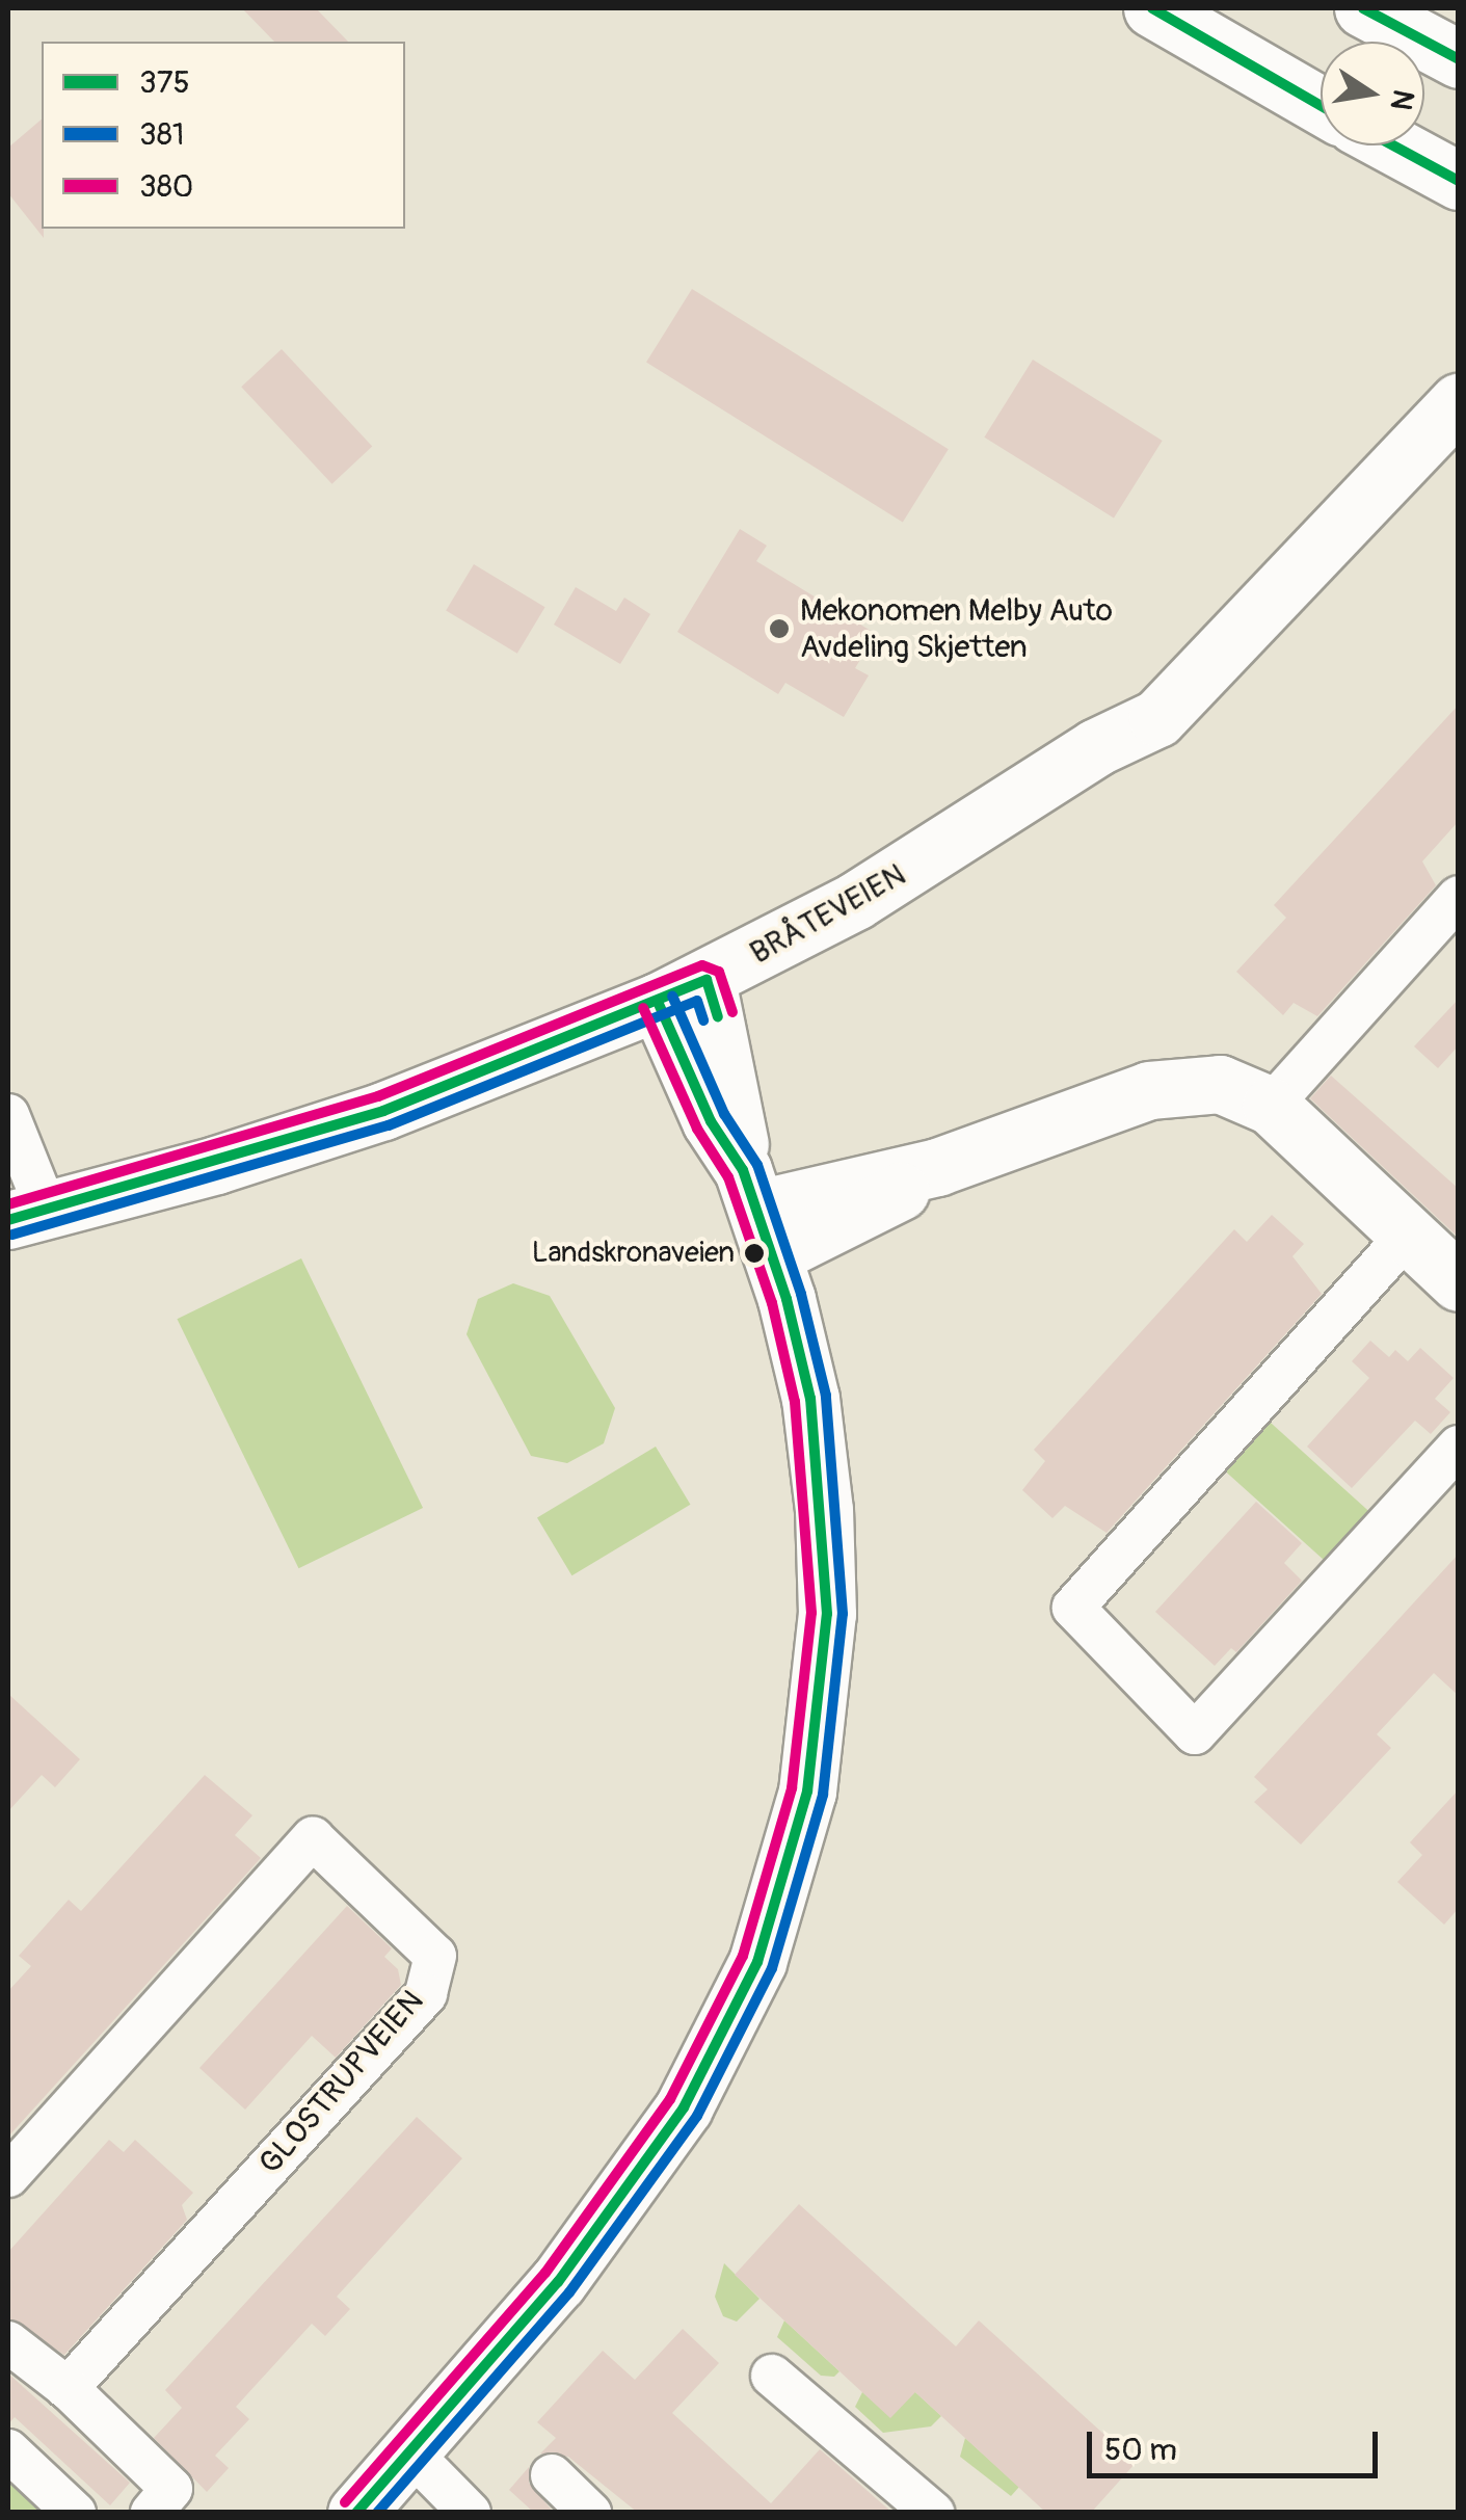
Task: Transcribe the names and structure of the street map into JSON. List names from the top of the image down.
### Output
{
  "streets": {
    "main road": ["BRÅTEVEIEN"],
    "street": ["GLOSTRUPVEIEN"]
  },
  "places": ["Mekonomen Melby Auto Avdeling Skjetten", "Landskronaveien"],
  "lines": ["transit line 375", "transit line 380", "transit line 381"],
  "legend": ["375", "381", "380"],
  "scale_bar": "50 m",
  "north": "right"
}
